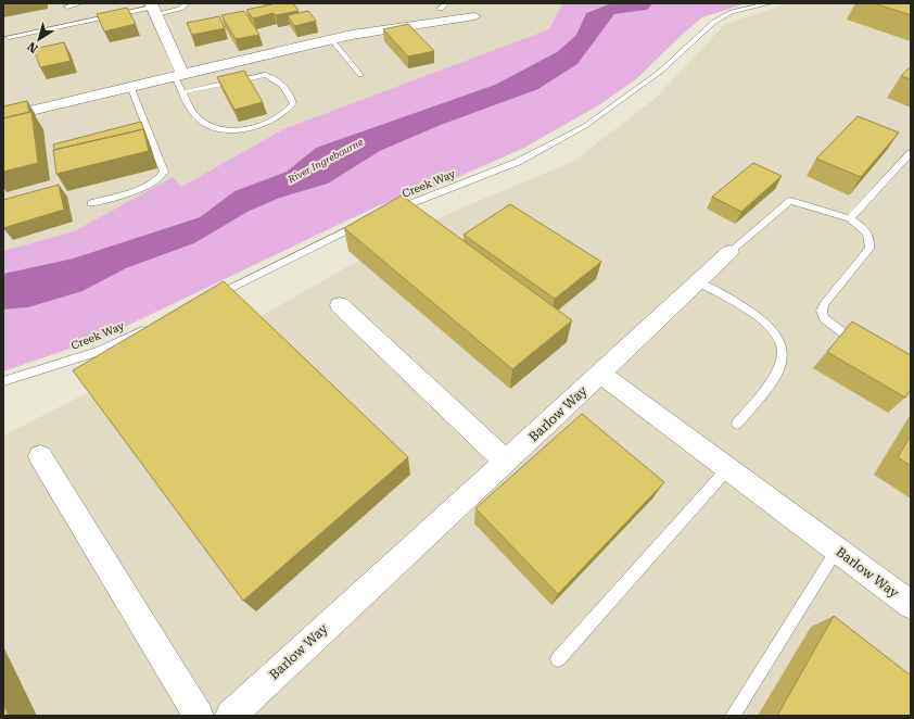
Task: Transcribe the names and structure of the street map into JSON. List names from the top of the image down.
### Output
{
  "streets": {
    "street": ["Barlow Way"],
    "lane": ["Creek Way"]
  },
  "water": ["River Ingrebourne"],
  "north": "bottom left"
}
